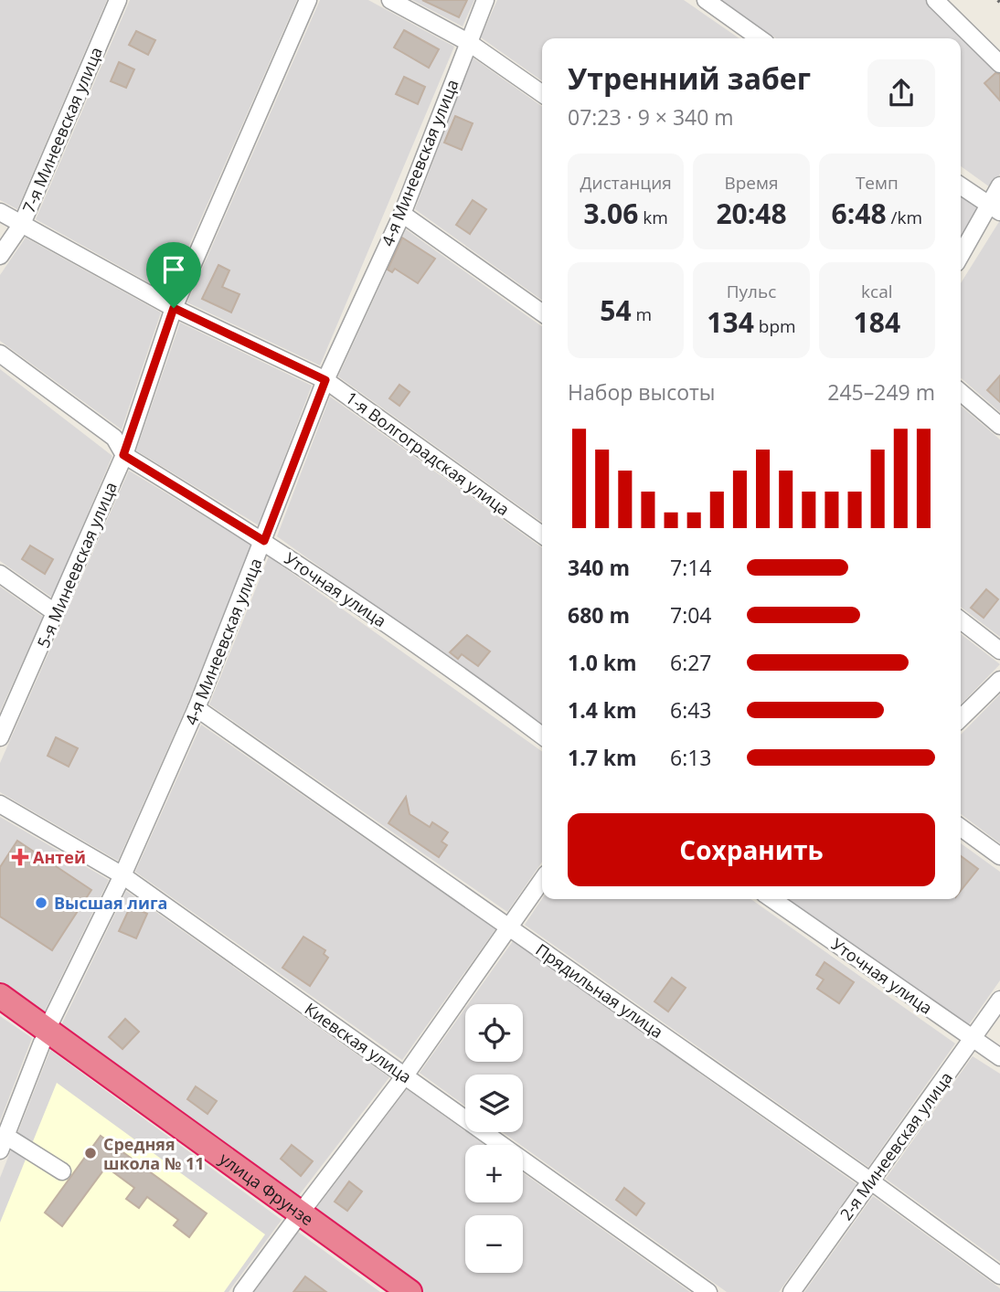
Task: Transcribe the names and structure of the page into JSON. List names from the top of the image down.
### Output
{
  "streets": {
    "highway": ["улица Фрунзе"],
    "street": [
      "7-я Минеевская улица",
      "4-я Минеевская улица",
      "1-я Волгоградская улица",
      "5-я Минеевская улица",
      "Уточная улица",
      "Прядильная улица",
      "Киевская улица",
      "2-я Минеевская улица"
    ]
  },
  "crossings": [
    ["7-я Минеевская улица", "1-я Волгоградская улица"],
    ["4-я Минеевская улица", "1-я Волгоградская улица"],
    ["4-я Минеевская улица", "Уточная улица"],
    ["4-я Минеевская улица", "Прядильная улица"],
    ["4-я Минеевская улица", "Киевская улица"],
    ["4-я Минеевская улица", "улица Фрунзе"],
    ["1-я Волгоградская улица", "5-я Минеевская улица"],
    ["5-я Минеевская улица", "Уточная улица"],
    ["Уточная улица", "2-я Минеевская улица"],
    ["Прядильная улица", "2-я Минеевская улица"]
  ],
  "places": {
    "health": ["Антей"],
    "other": ["Высшая лига", "Средняя школа № 11"]
  },
  "page": {
    "heading": ["Утренний забег", "07:23 · 9 × 340 m"],
    "stats": [
      ["Дистанция", "3.06 km"],
      ["Время", "20:48"],
      ["Темп", "6:48 /km"],
      ["54 m"],
      ["Пульс", "134 bpm"],
      ["kcal", "184"]
    ],
    "chart": ["Набор высоты", "245–249 m"],
    "list": [
      {
        "name": "340 m",
        "note": "7:14"
      },
      {
        "name": "680 m",
        "note": "7:04"
      },
      {
        "name": "1.0 km",
        "note": "6:27"
      },
      {
        "name": "1.4 km",
        "note": "6:43"
      },
      {
        "name": "1.7 km",
        "note": "6:13"
      }
    ],
    "buttons": "Сохранить",
    "map_buttons": ["+", "−"]
  }
}
